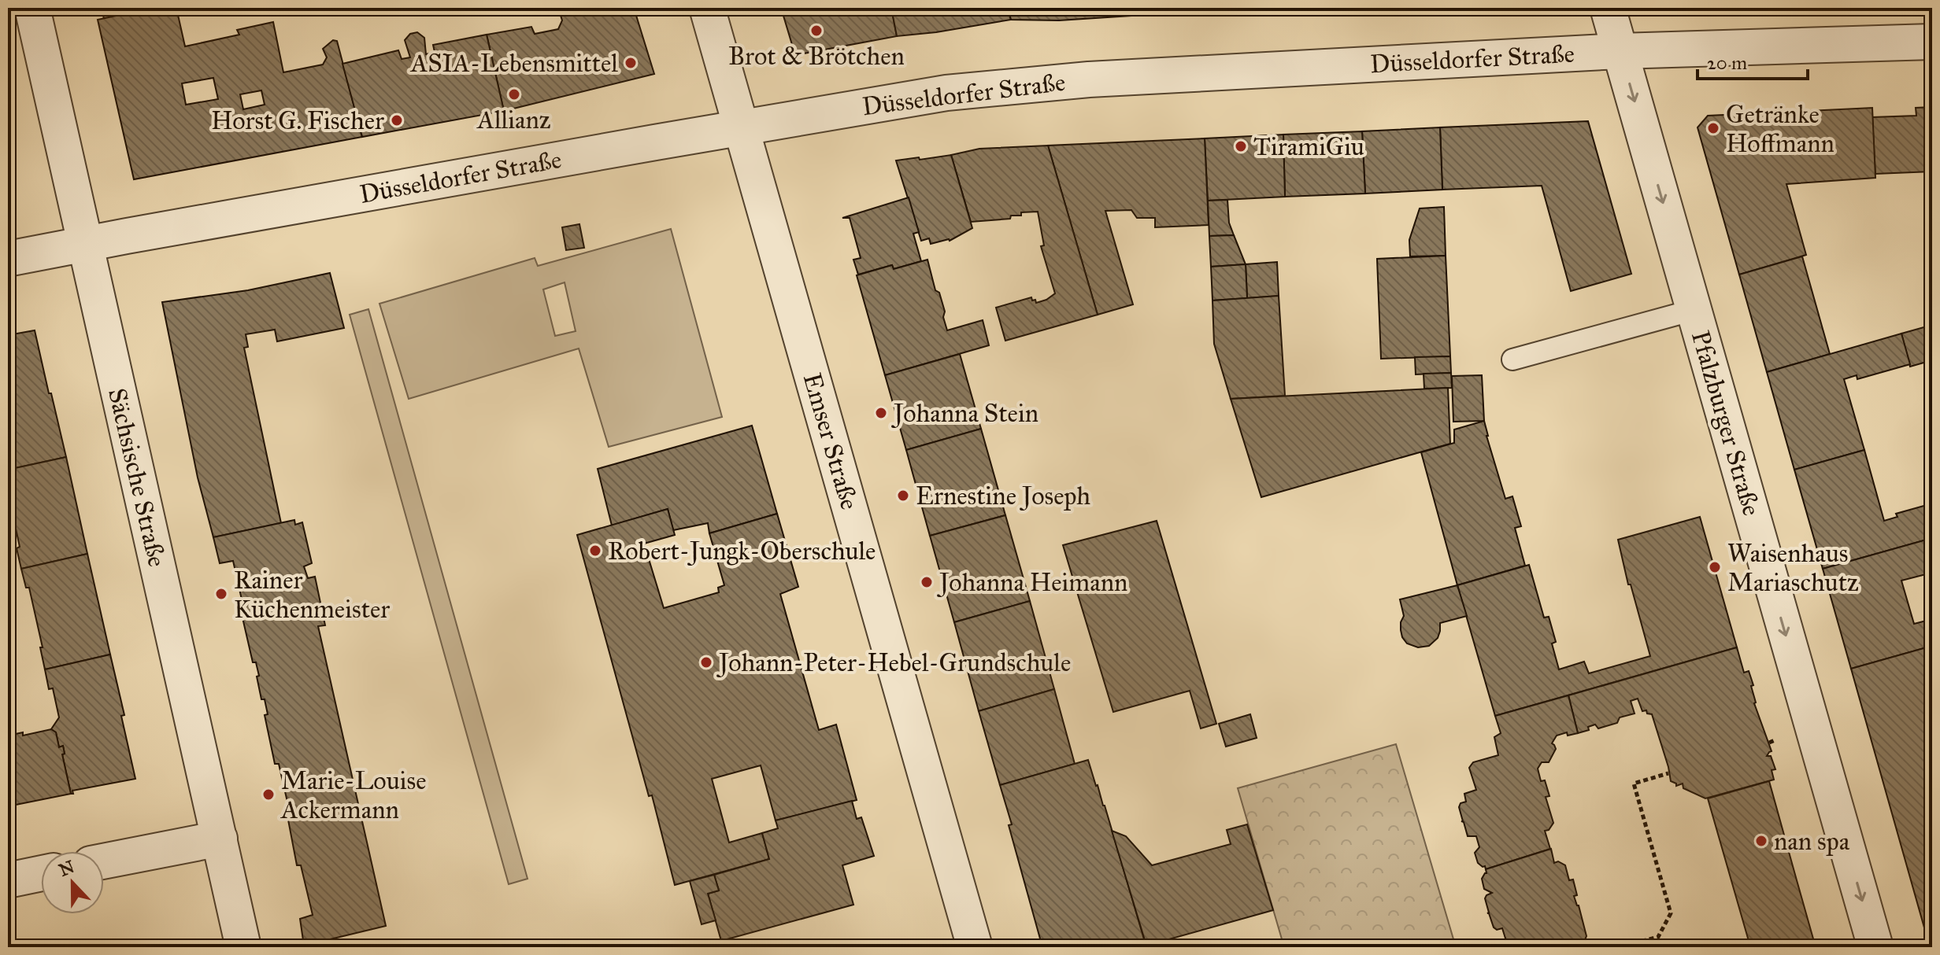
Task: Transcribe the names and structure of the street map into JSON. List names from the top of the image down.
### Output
{
  "streets": {
    "street": [
      "Düsseldorfer Straße",
      "Pfalzburger Straße",
      "Emser Straße",
      "Sächsische Straße"
    ]
  },
  "crossings": [
    ["Düsseldorfer Straße", "Pfalzburger Straße"],
    ["Düsseldorfer Straße", "Emser Straße"],
    ["Düsseldorfer Straße", "Sächsische Straße"]
  ],
  "one_way": ["Pfalzburger Straße"],
  "places": [
    "Brot & Brötchen",
    "ASIA-Lebensmittel",
    "Allianz",
    "Horst G. Fischer",
    "Getränke Hoffmann",
    "TiramiGiu",
    "Johanna Stein",
    "Ernestine Joseph",
    "Robert-Jungk-Oberschule",
    "Waisenhaus Mariaschutz",
    "Johanna Heimann",
    "Rainer Küchenmeister",
    "Johann-Peter-Hebel-Grundschule",
    "Marie-Louise Ackermann",
    "nan spa"
  ],
  "scale_bar": "20 m",
  "north": "top"
}
